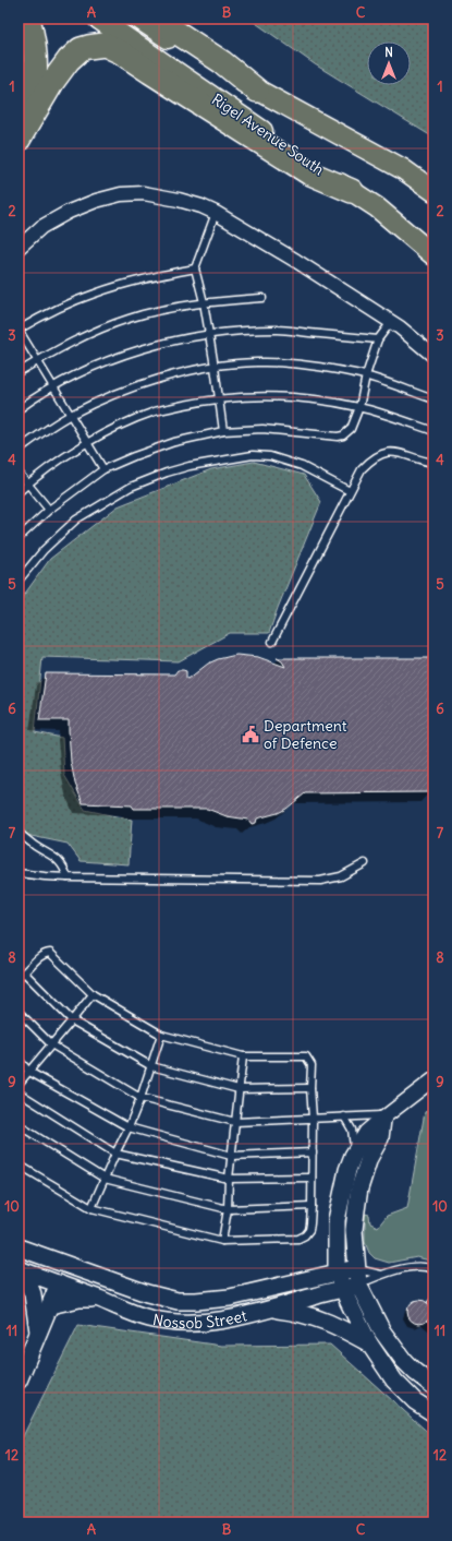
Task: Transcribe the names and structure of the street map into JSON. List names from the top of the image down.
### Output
{
  "streets": {
    "main road": ["Rigel Avenue South"],
    "street": ["Nossob Street"]
  },
  "places": {
    "public building": ["Department of Defence"]
  },
  "north": "top",
  "grid": {
    "columns": ["A", "B", "C"],
    "rows": [
      "1",
      "2",
      "3",
      "4",
      "5",
      "6",
      "7",
      "8",
      "9",
      "10",
      "11",
      "12"
    ]
  }
}
